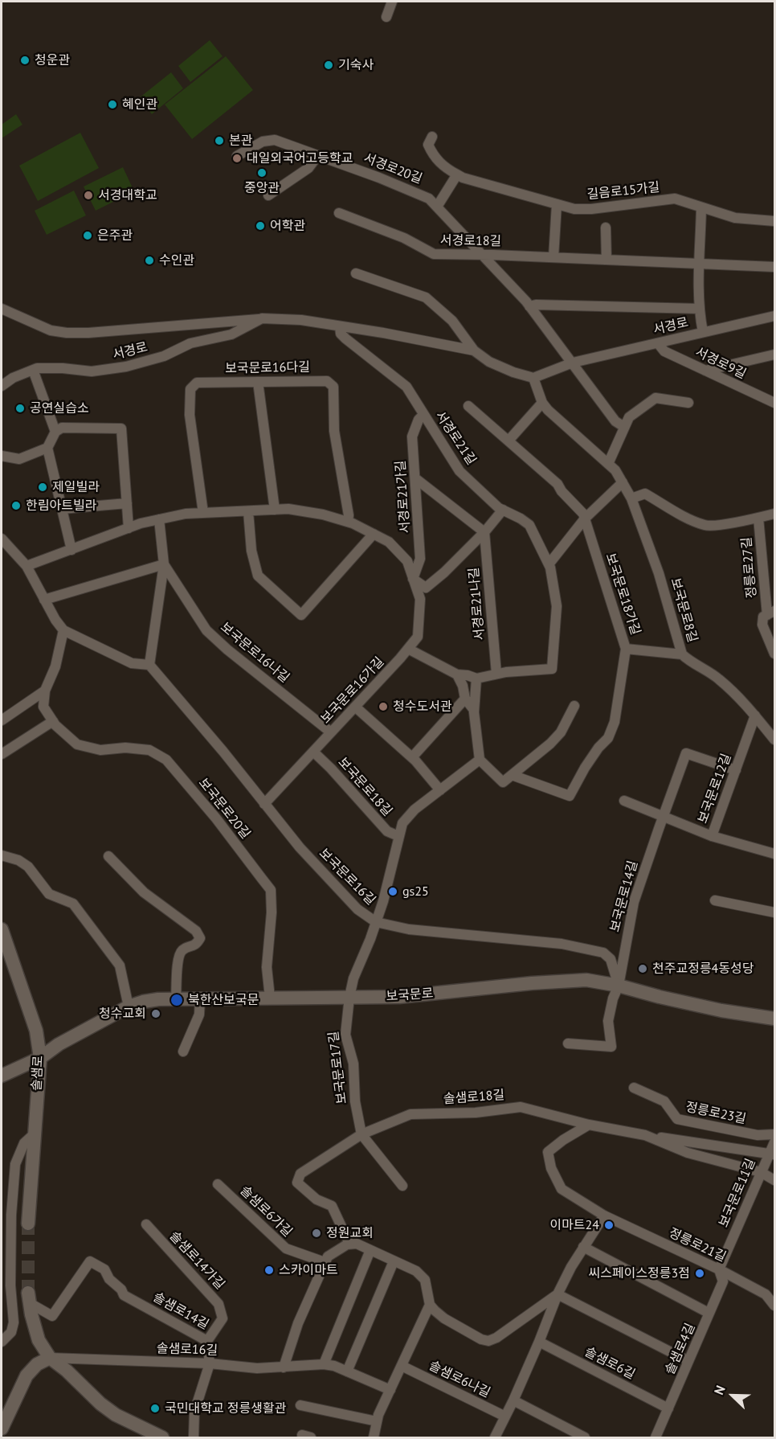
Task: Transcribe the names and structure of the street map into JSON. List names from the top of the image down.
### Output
{
  "streets": {
    "main road": ["보국문로", "솔샘로"],
    "street": [
      "서경로20길",
      "길음로15가길",
      "서경로18길",
      "서경로",
      "서경로9길",
      "보국문로16다길",
      "서경로21길",
      "서경로21가길",
      "정릉로27길",
      "보국문로18가길",
      "서경로21나길",
      "보국문로8길",
      "보국문로16나길",
      "보국문로16가길",
      "보국문로18길",
      "보국문로12길",
      "보국문로20길",
      "보국문로16길",
      "보국문로14길",
      "보국문로17길",
      "솔샘로18길",
      "정릉로23길",
      "보국문로11길",
      "솔샘로6가길",
      "정릉로21길",
      "솔샘로14가길",
      "솔샘로14길",
      "솔샘로4길",
      "솔샘로16길",
      "솔샘로6길",
      "솔샘로6나길"
    ]
  },
  "crossings": [
    ["서경로20길", "서경로18길"],
    ["서경로20길", "서경로"],
    ["서경로", "서경로9길"],
    ["서경로", "서경로21길"],
    ["서경로", "보국문로8길"],
    ["보국문로16다길", "보국문로16가길"],
    ["서경로21길", "서경로21가길"],
    ["서경로21길", "서경로21나길"],
    ["서경로21가길", "보국문로16가길"],
    ["정릉로27길", "보국문로8길"],
    ["보국문로8길", "보국문로12길"],
    ["보국문로16나길", "보국문로16가길"],
    ["보국문로16가길", "보국문로18길"],
    ["보국문로16가길", "보국문로16길"],
    ["보국문로18길", "보국문로16길"],
    ["보국문로18길", "보국문로"],
    ["보국문로18길", "보국문로17길"],
    ["보국문로12길", "보국문로14길"],
    ["보국문로20길", "보국문로"],
    ["보국문로16길", "보국문로14길"],
    ["보국문로16길", "보국문로"],
    ["보국문로14길", "보국문로"],
    ["보국문로", "보국문로17길"],
    ["보국문로", "솔샘로"],
    ["보국문로17길", "솔샘로18길"],
    ["솔샘로18길", "보국문로11길"],
    ["보국문로11길", "정릉로21길"],
    ["보국문로11길", "솔샘로4길"],
    ["정릉로21길", "솔샘로4길"],
    ["솔샘로14가길", "솔샘로14길"],
    ["솔샘로14길", "솔샘로16길"],
    ["솔샘로4길", "솔샘로6길"]
  ],
  "places": [
    "청운관",
    "기숙사",
    "혜인관",
    "본관",
    "대일외국어고등학교",
    "중앙관",
    "서경대학교",
    "어학관",
    "은주관",
    "수인관",
    "공연실습소",
    "제일빌라",
    "한림아트빌라",
    "청수도서관",
    "gs25",
    "천주교정릉4동성당",
    "북한산보국문",
    "청수교회",
    "이마트24",
    "정원교회",
    "스카이마트",
    "씨스페이스정릉3점",
    "국민대학교 정릉생활관"
  ],
  "north": "top left"
}
